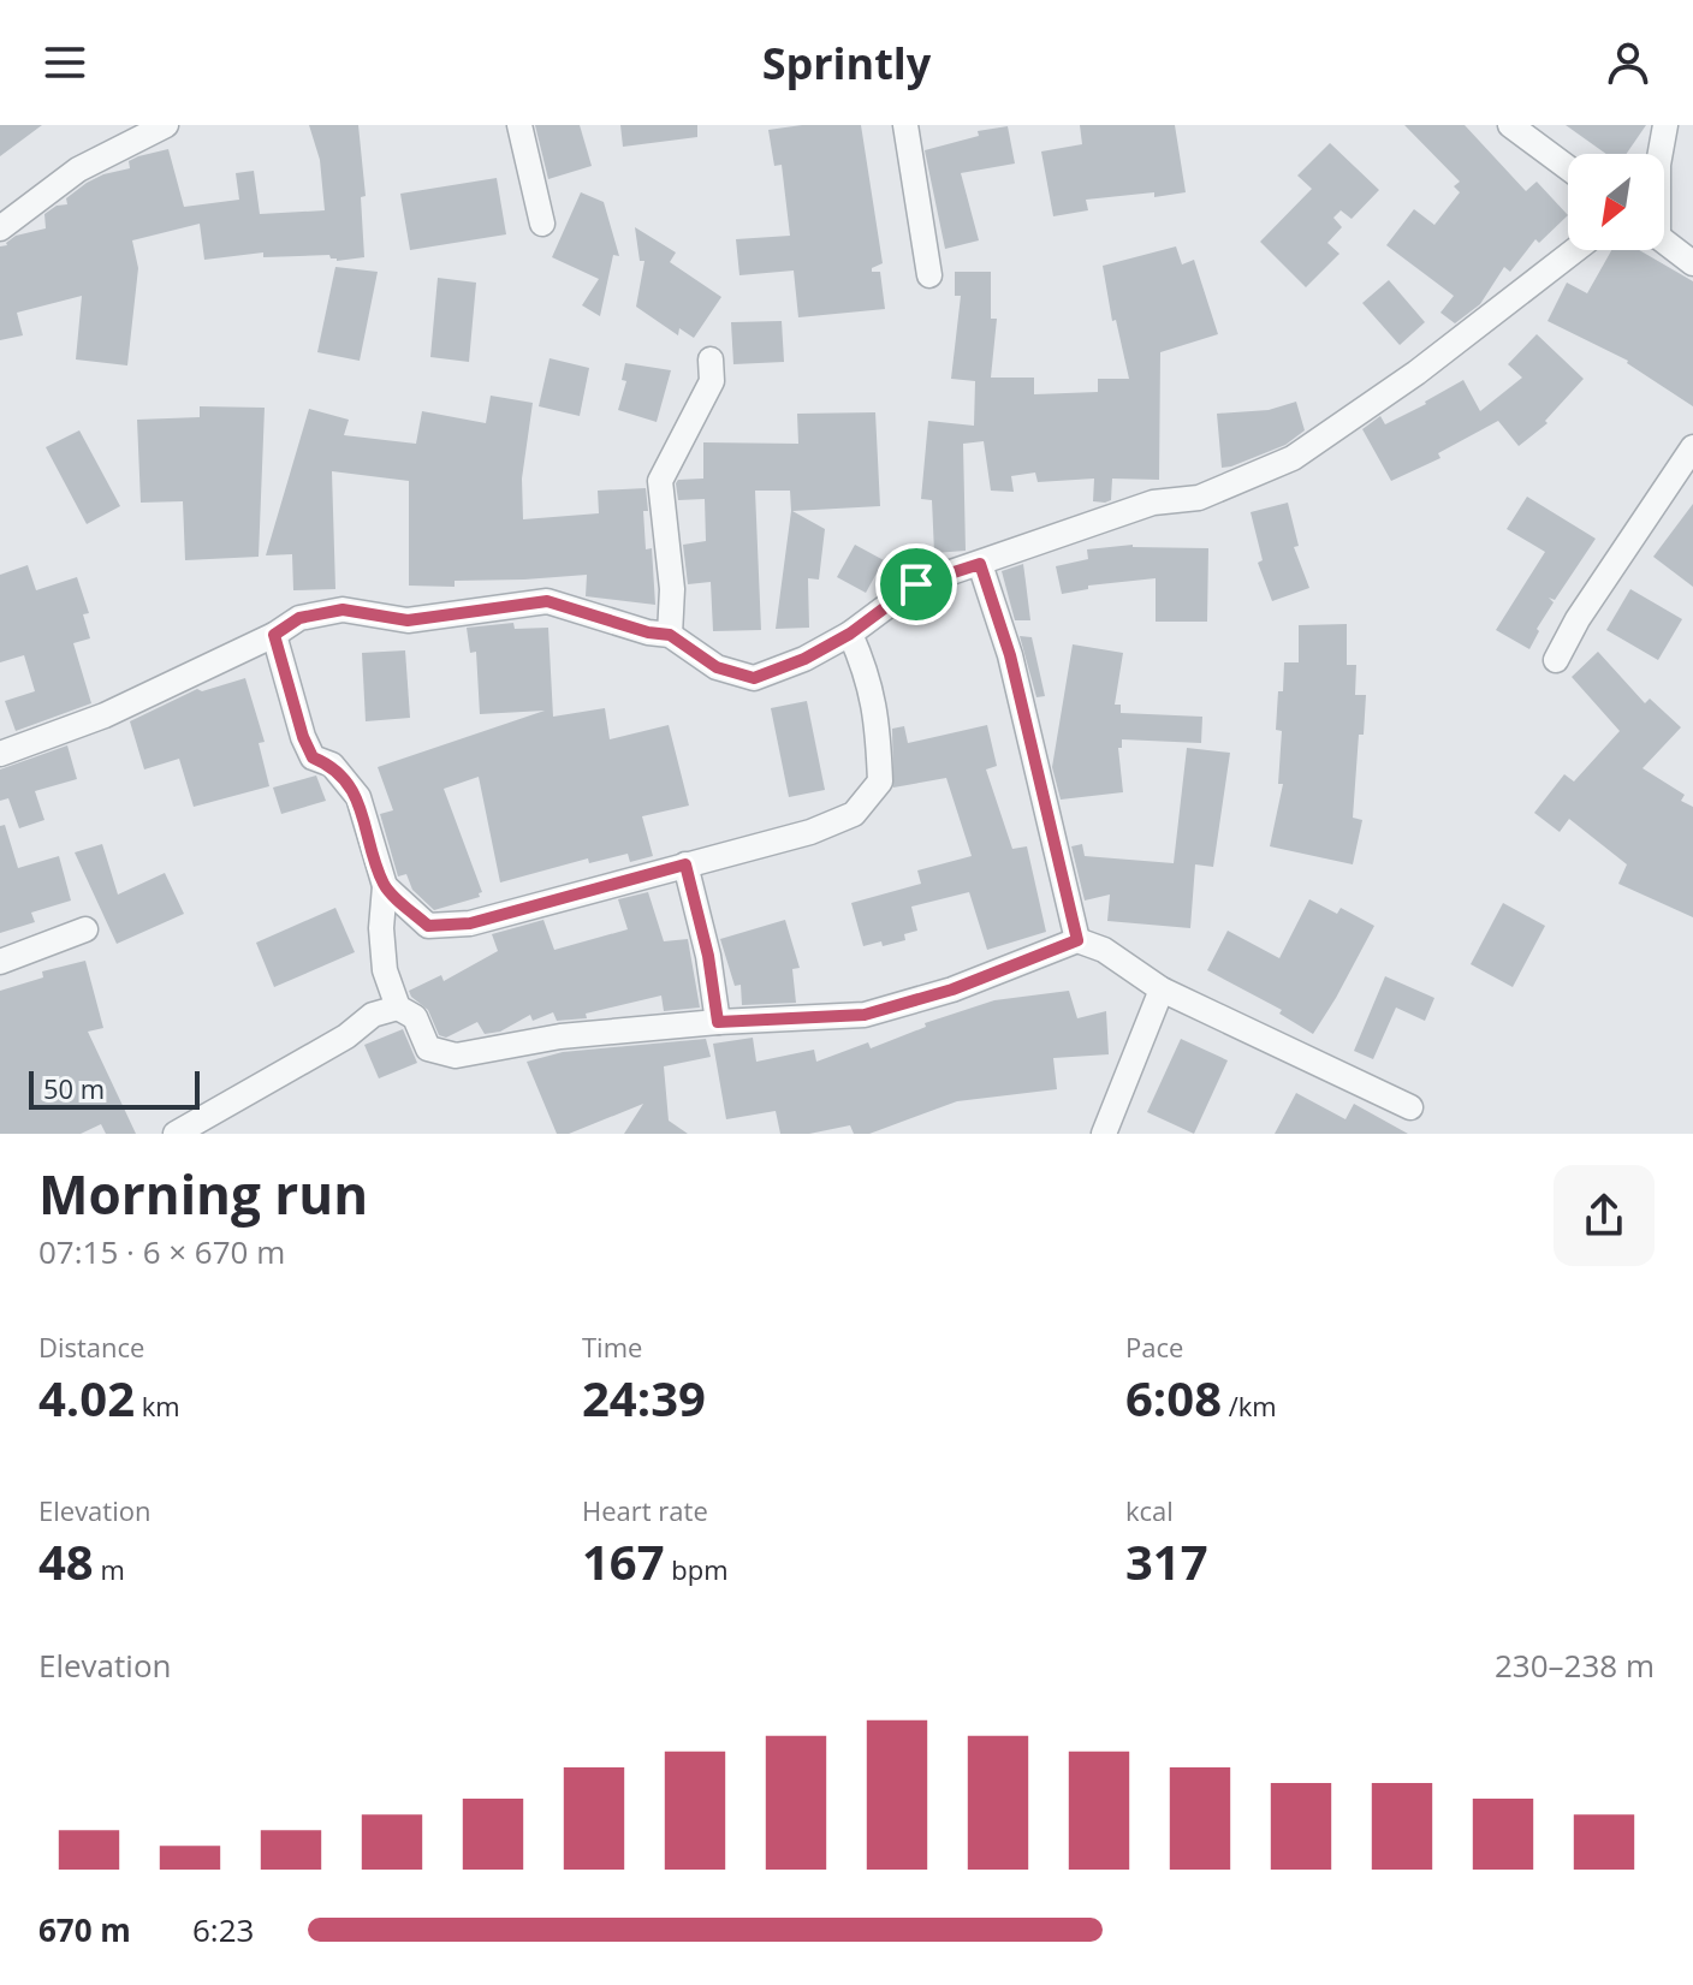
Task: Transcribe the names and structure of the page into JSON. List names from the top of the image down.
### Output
{
  "scale_bar": "50 m",
  "north": "bottom left",
  "page": {
    "header": "Sprintly",
    "scale": "50 m",
    "heading": ["Morning run", "07:15 · 6 × 670 m"],
    "stats": [
      ["Distance", "4.02 km"],
      ["Time", "24:39"],
      ["Pace", "6:08 /km"],
      ["Elevation", "48 m"],
      ["Heart rate", "167 bpm"],
      ["kcal", "317"]
    ],
    "chart": ["Elevation", "230–238 m"],
    "list": [
      {
        "name": "670 m",
        "note": "6:23"
      }
    ]
  }
}
